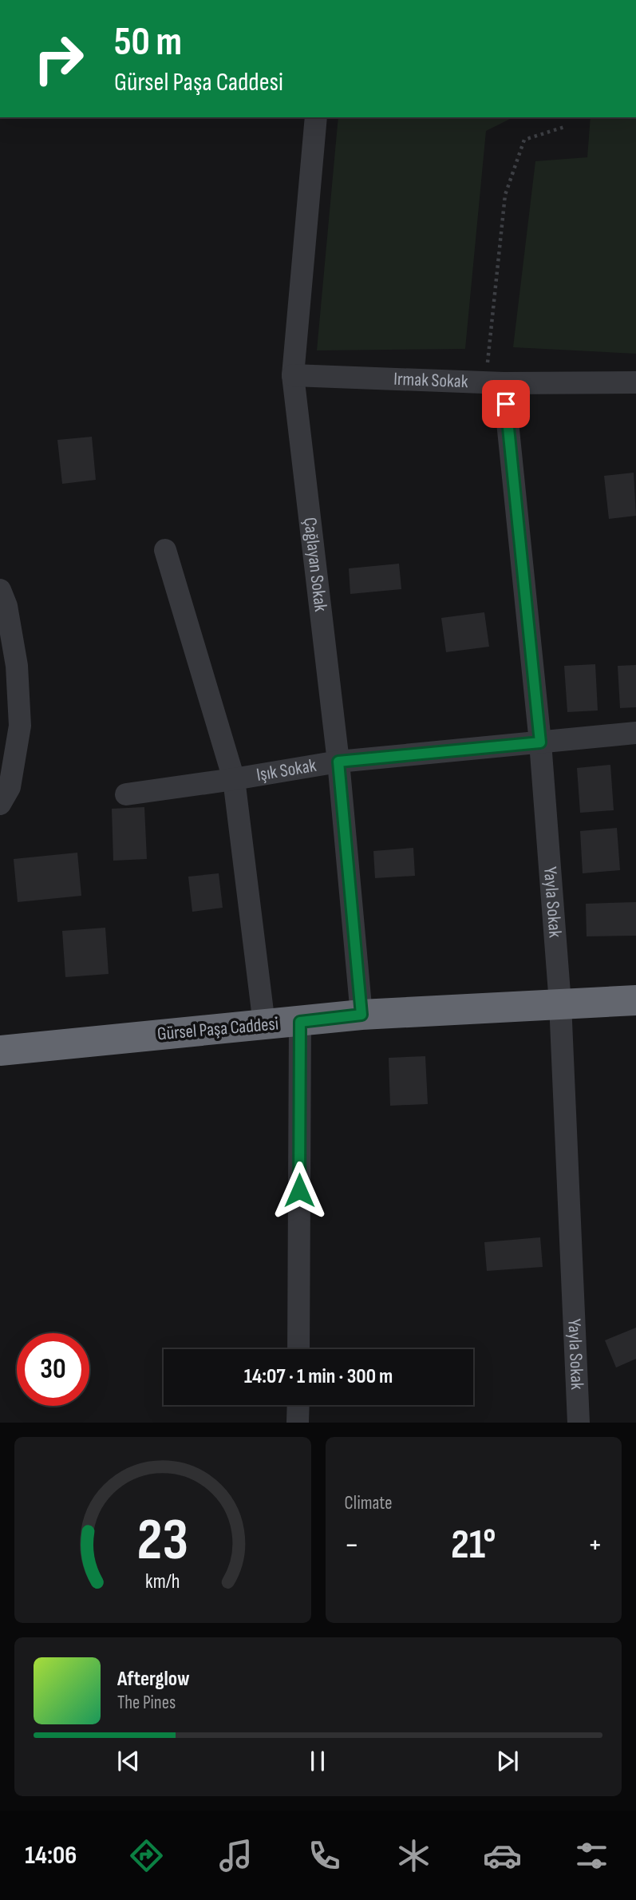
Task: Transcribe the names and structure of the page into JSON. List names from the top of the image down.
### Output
{
  "streets": {
    "highway": ["Gürsel Paşa Caddesi"],
    "street": [
      "Irmak Sokak",
      "Çağlayan Sokak",
      "Işık Sokak",
      "Yayla Sokak"
    ]
  },
  "crossings": [
    ["Irmak Sokak", "Çağlayan Sokak"],
    ["Irmak Sokak", "Yayla Sokak"],
    ["Çağlayan Sokak", "Işık Sokak"],
    ["Çağlayan Sokak", "Gürsel Paşa Caddesi"],
    ["Işık Sokak", "Yayla Sokak"],
    ["Işık Sokak", "Gürsel Paşa Caddesi"],
    ["Yayla Sokak", "Gürsel Paşa Caddesi"]
  ],
  "page": {
    "turn": ["50 m", "Gürsel Paşa Caddesi"],
    "limit": "30",
    "trip": "14:07 · 1 min · 300 m",
    "tile": "Climate",
    "heat": ["−", "21°", "+"],
    "song": ["Afterglow", "The Pines"],
    "tabs": "14:06",
    "gauge": ["23", "km/h"]
  }
}
